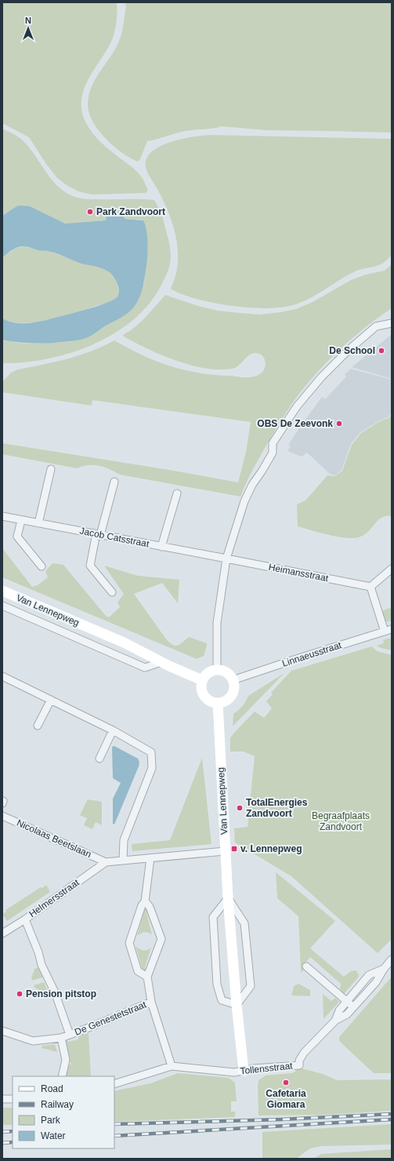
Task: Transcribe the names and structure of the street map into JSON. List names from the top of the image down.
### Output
{
  "streets": {
    "main road": ["Van Lennepweg"],
    "street": [
      "Jacob Catsstraat",
      "Heimansstraat",
      "Linnaeusstraat",
      "Nicolaas Beetslaan",
      "Helmersstraat",
      "De Genestetstraat",
      "Tollensstraat"
    ]
  },
  "crossings": [
    ["Jacob Catsstraat", "Heimansstraat"],
    ["Van Lennepweg", "Linnaeusstraat"],
    ["Van Lennepweg", "Tollensstraat"],
    ["Nicolaas Beetslaan", "Helmersstraat"]
  ],
  "parks": ["Begraafplaats Zandvoort"],
  "places": {
    "other": [
      "Park Zandvoort",
      "De School",
      "OBS De Zeevonk",
      "TotalEnergies Zandvoort",
      "Pension pitstop",
      "Cafetaria Giomara"
    ],
    "transit": ["v. Lennepweg"]
  },
  "legend": [
    "Road",
    "Railway",
    "Park",
    "Water"
  ],
  "north": "top"
}
